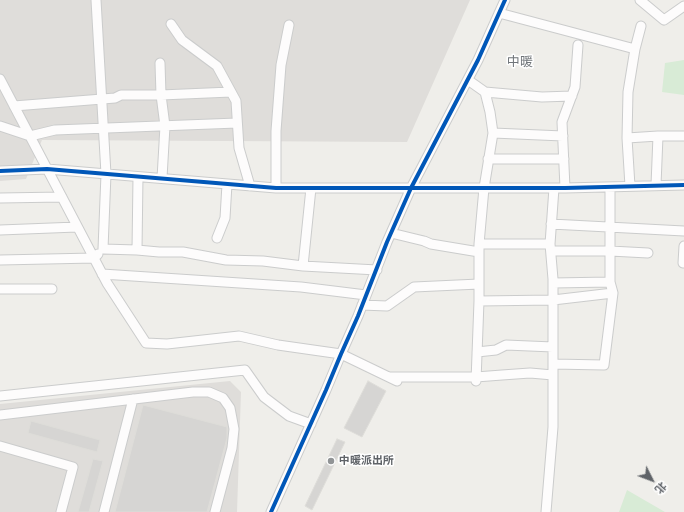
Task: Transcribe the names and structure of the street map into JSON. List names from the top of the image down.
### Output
{
  "districts": ["中暖"],
  "places": ["中暖派出所"],
  "north": "bottom right"
}
